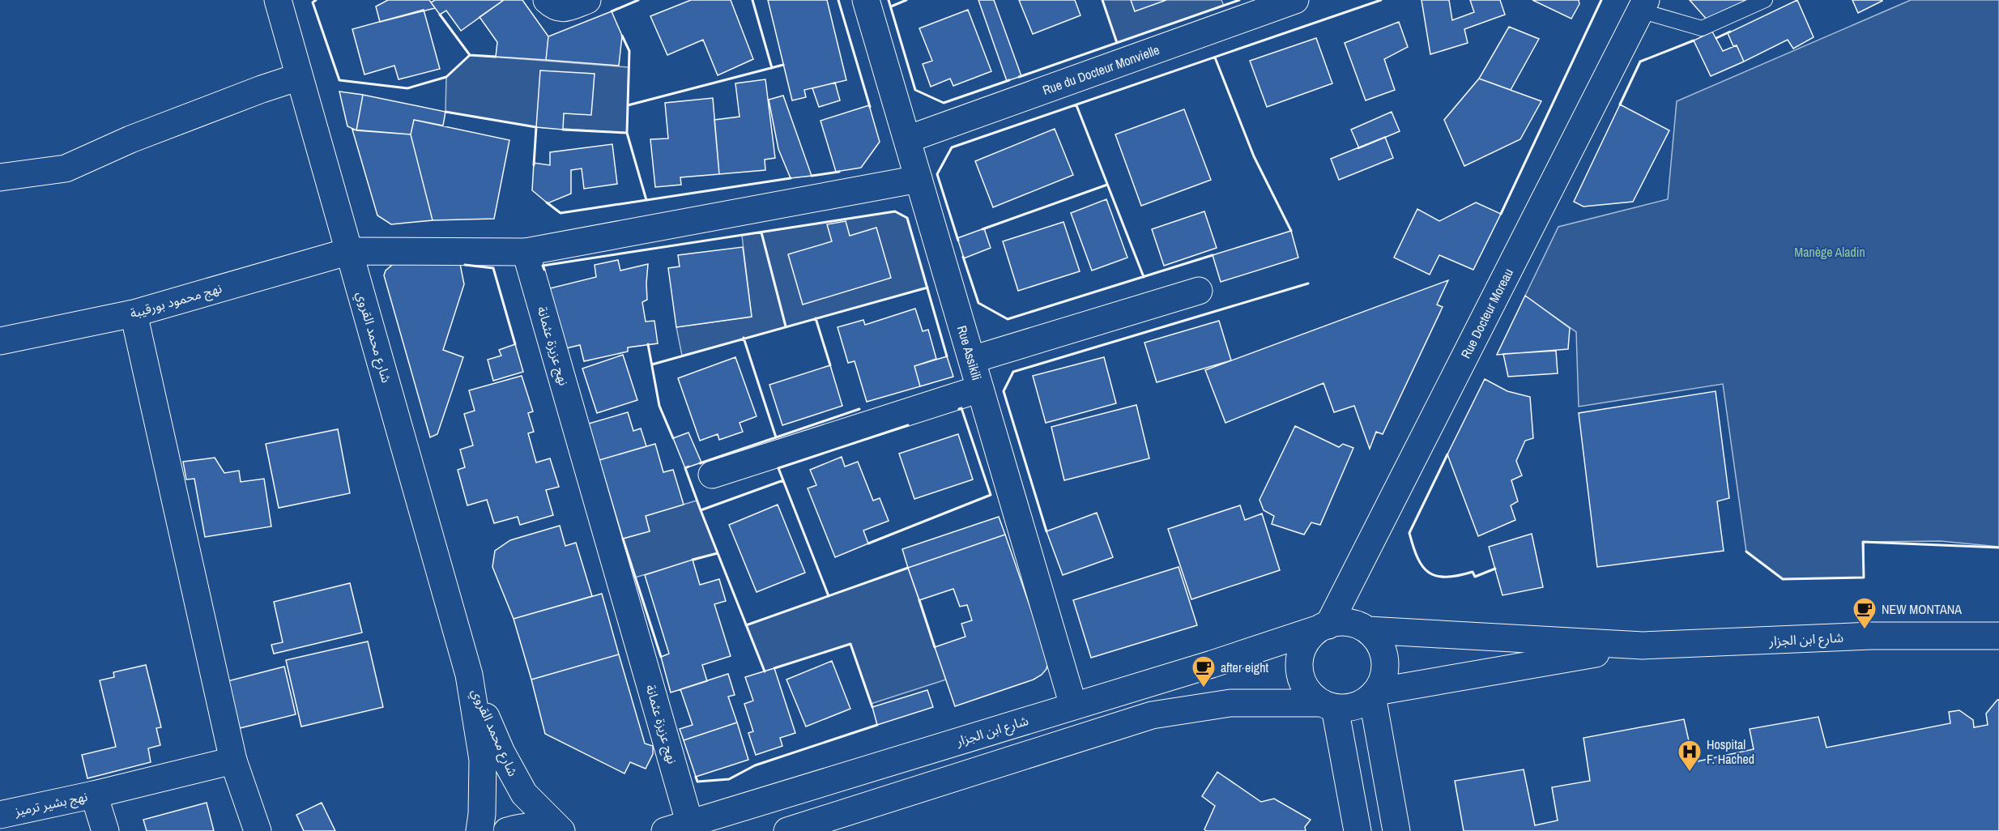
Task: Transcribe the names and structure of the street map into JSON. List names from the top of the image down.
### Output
{
  "streets": {
    "street": [
      "Rue du Docteur Monvielle",
      "نهج محمود بورقيبة",
      "Rue Docteur Moreau",
      "شارع محمد القروي",
      "نهج عزيزة عثمانة",
      "Rue Assikili",
      "شارع ابن الجزار",
      "نهج بشير ترميز"
    ]
  },
  "crossings": [
    ["Rue du Docteur Monvielle", "Rue Assikili"],
    ["نهج محمود بورقيبة", "شارع محمد القروي"],
    ["نهج محمود بورقيبة", "نهج عزيزة عثمانة"],
    ["Rue Docteur Moreau", "شارع ابن الجزار"],
    ["نهج عزيزة عثمانة", "شارع ابن الجزار"],
    ["Rue Assikili", "شارع ابن الجزار"]
  ],
  "parks": ["Manège Aladin"],
  "places": {
    "cafe": ["NEW MONTANA", "after eight"],
    "hospital": ["Hospital F. Hached"]
  }
}
